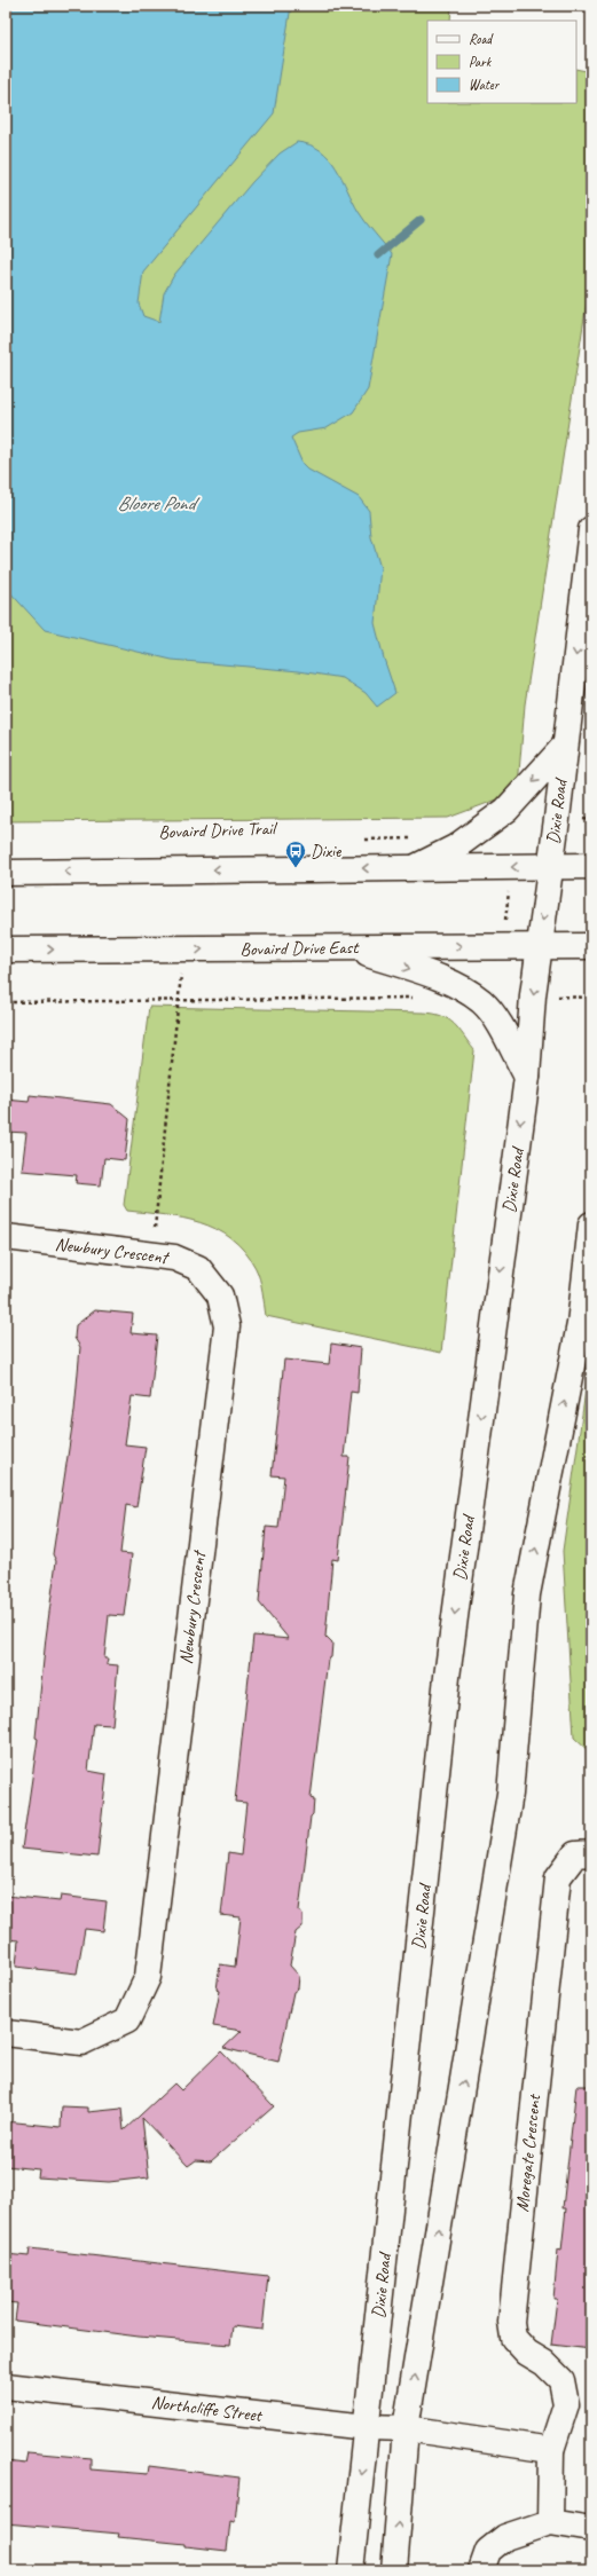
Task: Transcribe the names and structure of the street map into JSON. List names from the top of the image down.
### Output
{
  "streets": {
    "main road": [
      "Dixie Road",
      "Bovaird Drive East",
      "Newbury Crescent",
      "Moregate Crescent",
      "Northcliffe Street"
    ]
  },
  "crossings": [
    ["Dixie Road", "Bovaird Drive East"],
    ["Dixie Road", "Northcliffe Street"]
  ],
  "water": ["Bloore Pond"],
  "places": {
    "bus stop": ["Dixie"]
  },
  "legend": ["Road", "Park", "Water"]
}
